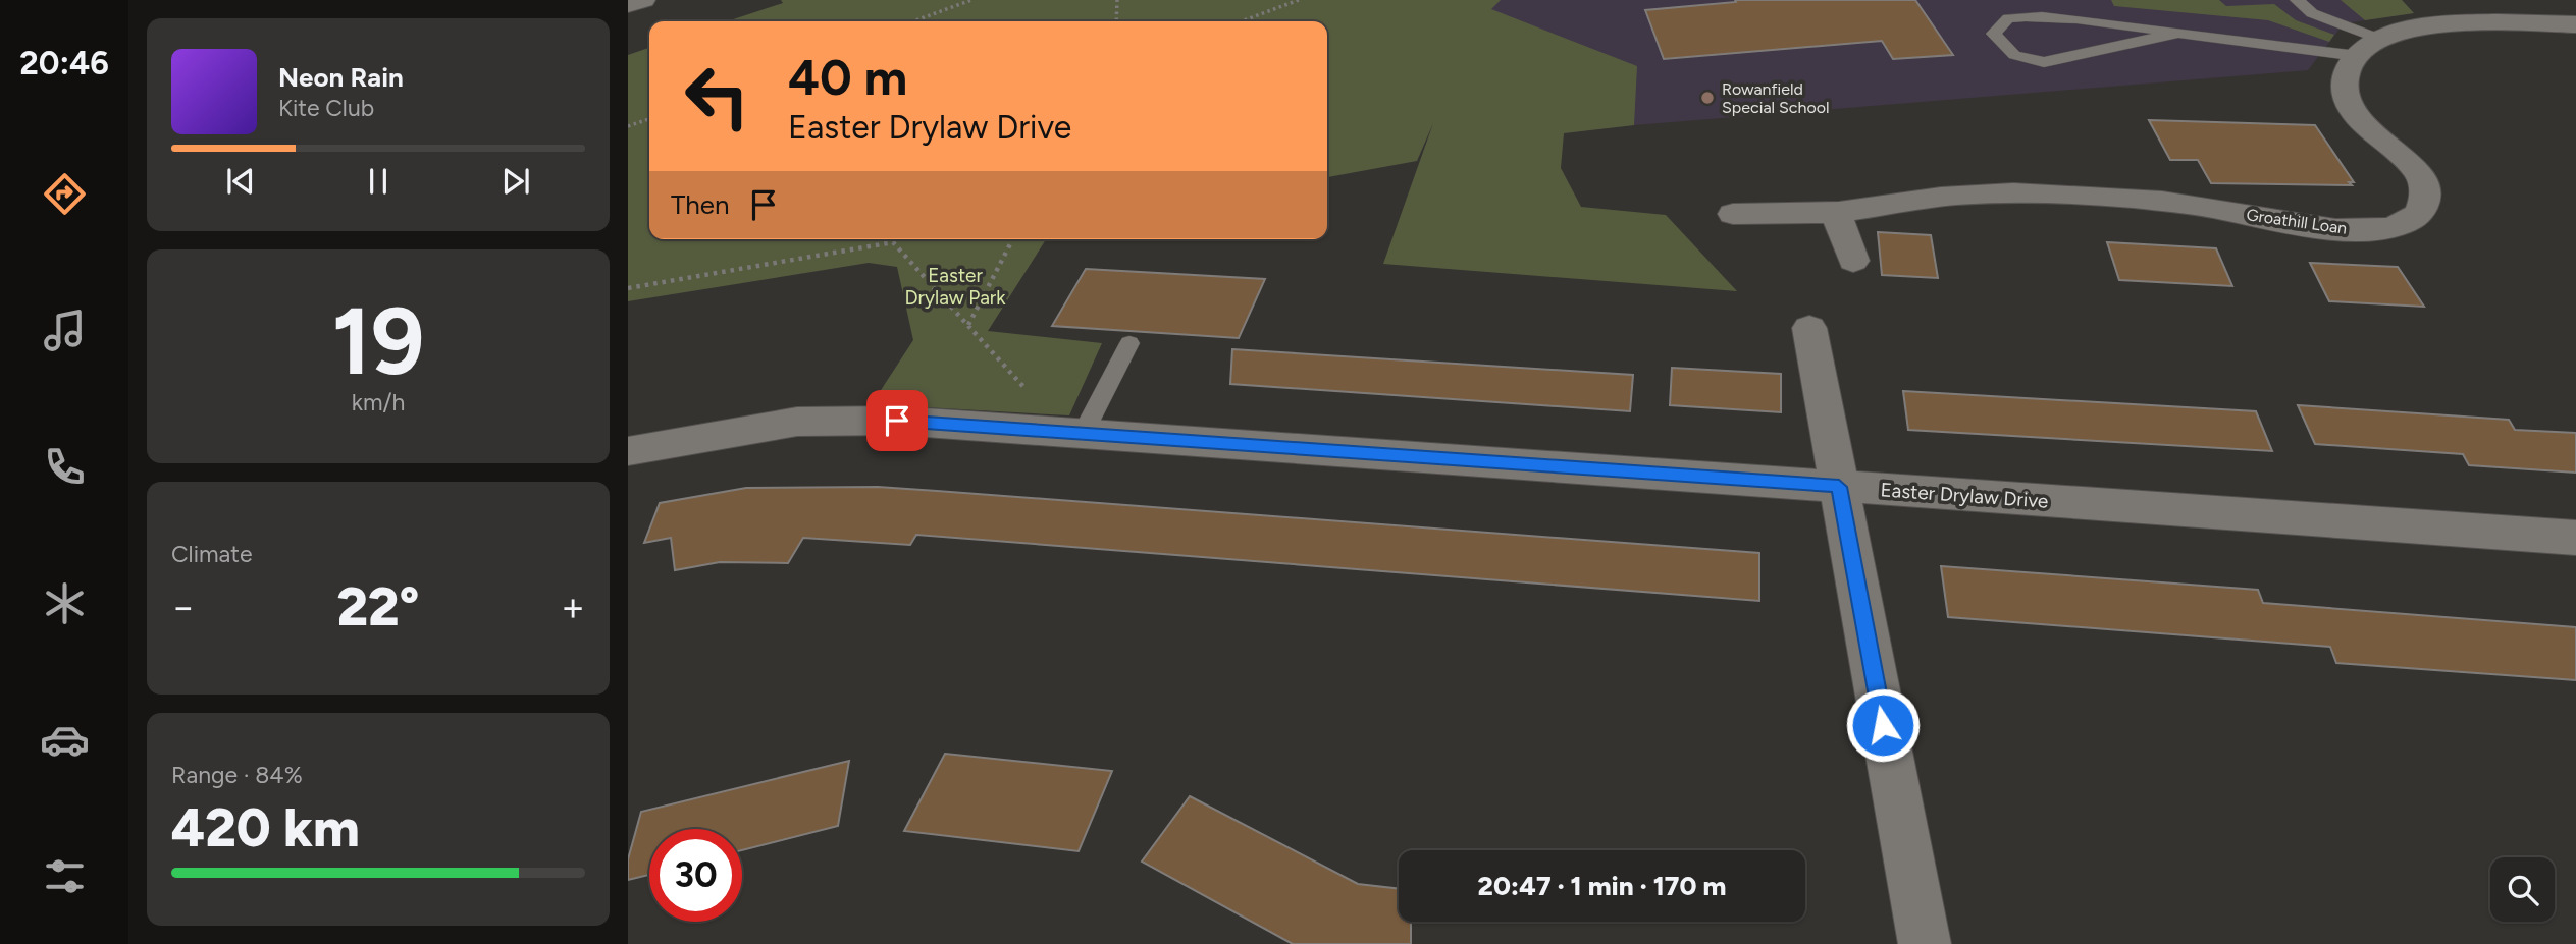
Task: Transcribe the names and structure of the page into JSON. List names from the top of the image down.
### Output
{
  "streets": {
    "street": ["Groathill Loan", "Easter Drylaw Drive"]
  },
  "parks": ["Easter Drylaw Park"],
  "places": ["Rowanfield Special School"],
  "page": {
    "tabs": "20:46",
    "turn": ["40 m", "Easter Drylaw Drive"],
    "song": ["Neon Rain", "Kite Club"],
    "then": "Then",
    "tile": [
      ["19", "km/h"],
      "Climate",
      ["Range · 84%", "420 km"]
    ],
    "heat": ["−", "22°", "+"],
    "limit": "30",
    "trip": "20:47 · 1 min · 170 m"
  }
}
